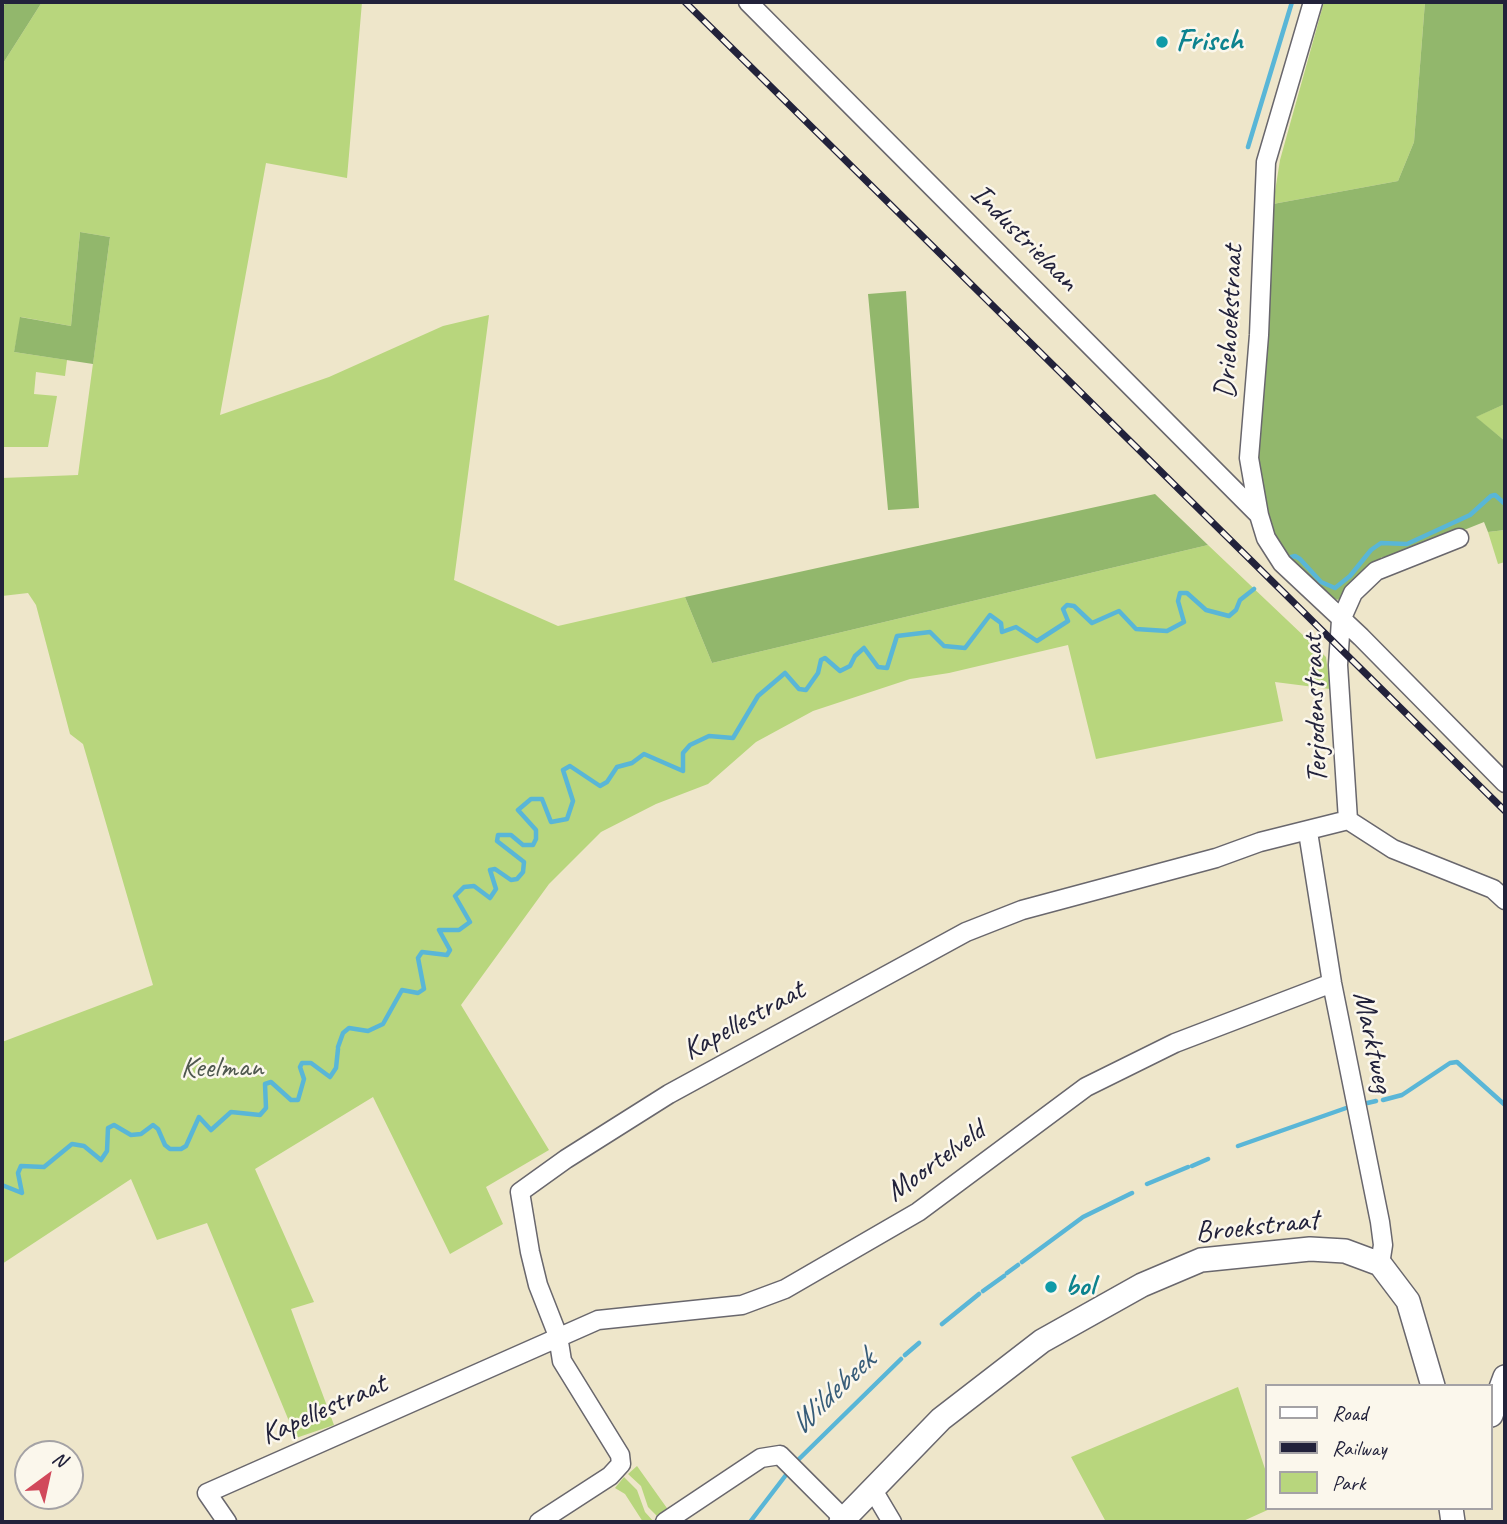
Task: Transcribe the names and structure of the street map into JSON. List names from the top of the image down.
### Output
{
  "streets": {
    "street": [
      "Industrielaan",
      "Driehoekstraat",
      "Terjodenstraat",
      "Kapellestraat",
      "Marktweg",
      "Moortelveld",
      "Broekstraat"
    ]
  },
  "crossings": [
    ["Industrielaan", "Driehoekstraat"],
    ["Driehoekstraat", "Terjodenstraat"],
    ["Terjodenstraat", "Kapellestraat"],
    ["Kapellestraat", "Marktweg"],
    ["Kapellestraat", "Moortelveld"],
    ["Marktweg", "Moortelveld"],
    ["Marktweg", "Broekstraat"]
  ],
  "water": ["Wildebeek"],
  "parks": ["Keelman"],
  "places": ["Frisch", "bol"],
  "legend": ["Road", "Railway", "Park"],
  "north": "top right"
}
